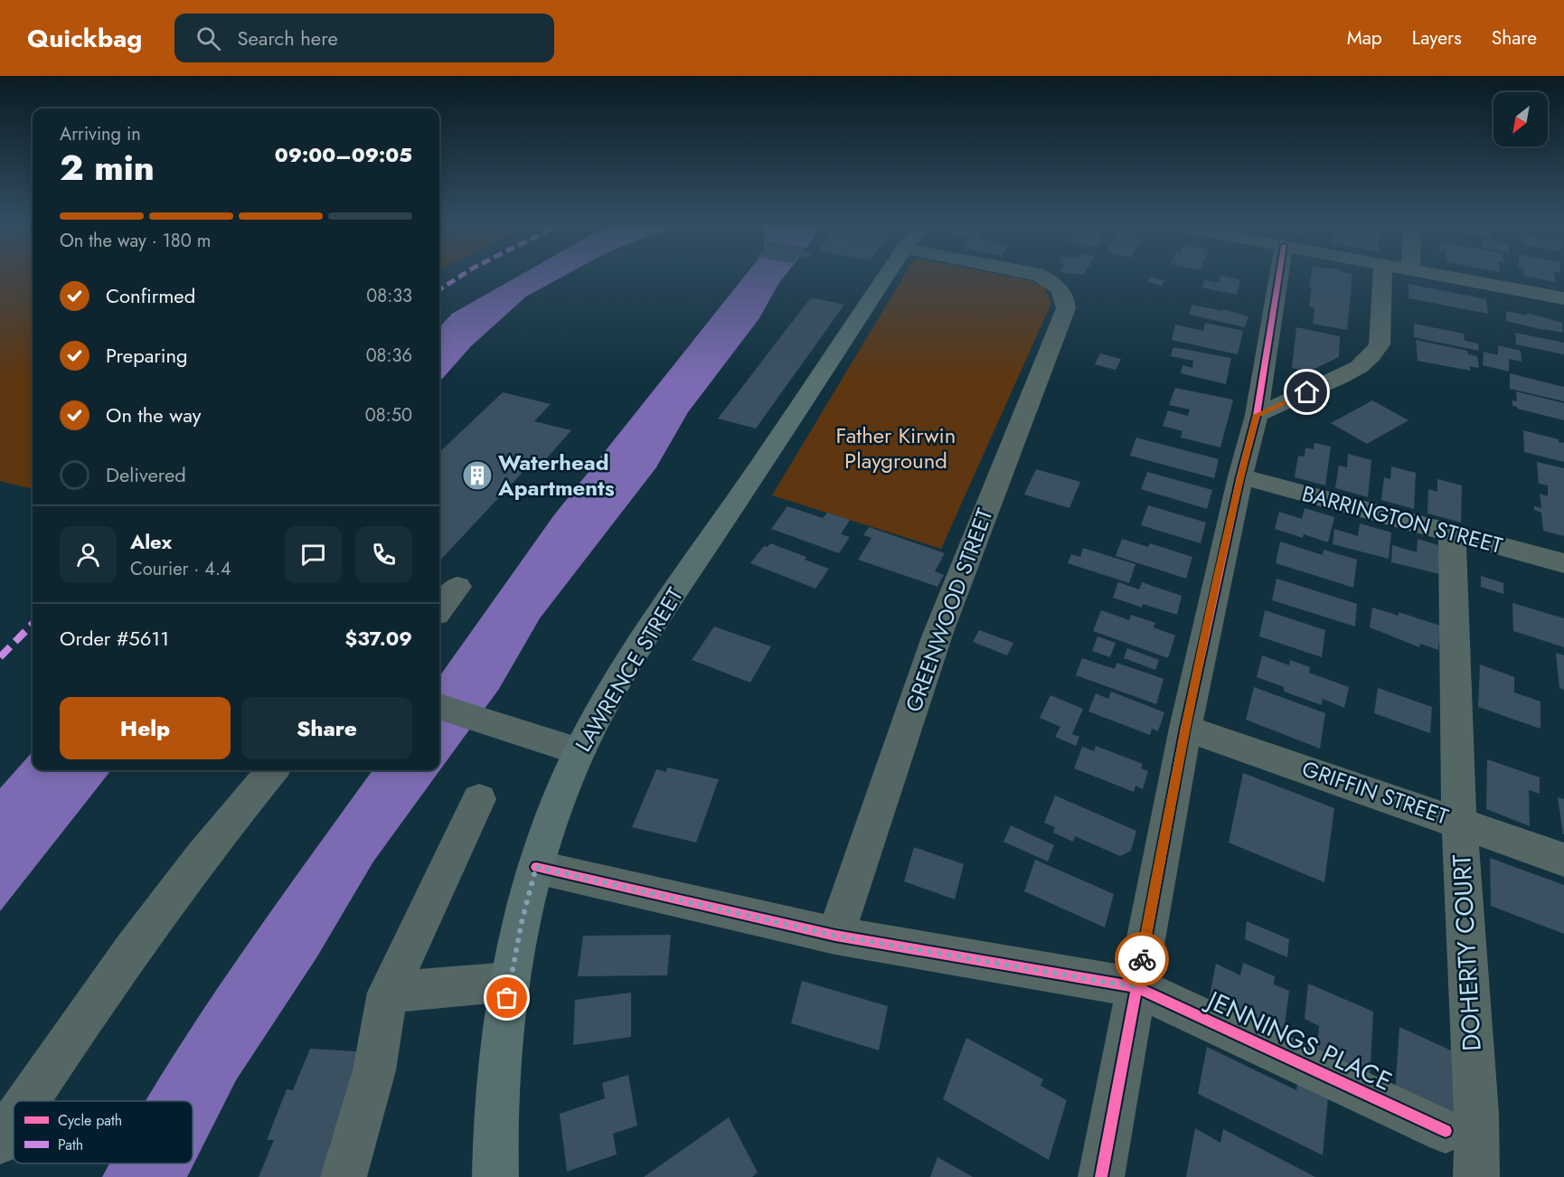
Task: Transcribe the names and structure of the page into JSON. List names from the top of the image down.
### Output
{
  "streets": {
    "main road": ["LAWRENCE STREET"],
    "street": [
      "BARRINGTON STREET",
      "GREENWOOD STREET",
      "GRIFFIN STREET",
      "DOHERTY COURT",
      "JENNINGS PLACE"
    ]
  },
  "crossings": [
    ["BARRINGTON STREET", "DOHERTY COURT"],
    ["GREENWOOD STREET", "JENNINGS PLACE"],
    ["LAWRENCE STREET", "JENNINGS PLACE"],
    ["GRIFFIN STREET", "DOHERTY COURT"]
  ],
  "parks": ["Father Kirwin Playground"],
  "places": {
    "building": ["Waterhead Apartments"]
  },
  "legend": ["Cycle path", "Path"],
  "north": "bottom left",
  "page": {
    "header": "Quickbag",
    "search": "Search here",
    "nav": ["Map", "Layers", "Share"],
    "heading": ["2 min", "Arriving in", "09:00–09:05"],
    "panel": [
      "Alex",
      "Courier · 4.4",
      "Order #5611",
      "$37.09"
    ],
    "bar": "On the way · 180 m",
    "list": [
      ["Confirmed", "08:33"],
      ["Preparing", "08:36"],
      ["On the way", "08:50"],
      "Delivered"
    ],
    "buttons": ["Help", "Share"]
  }
}
